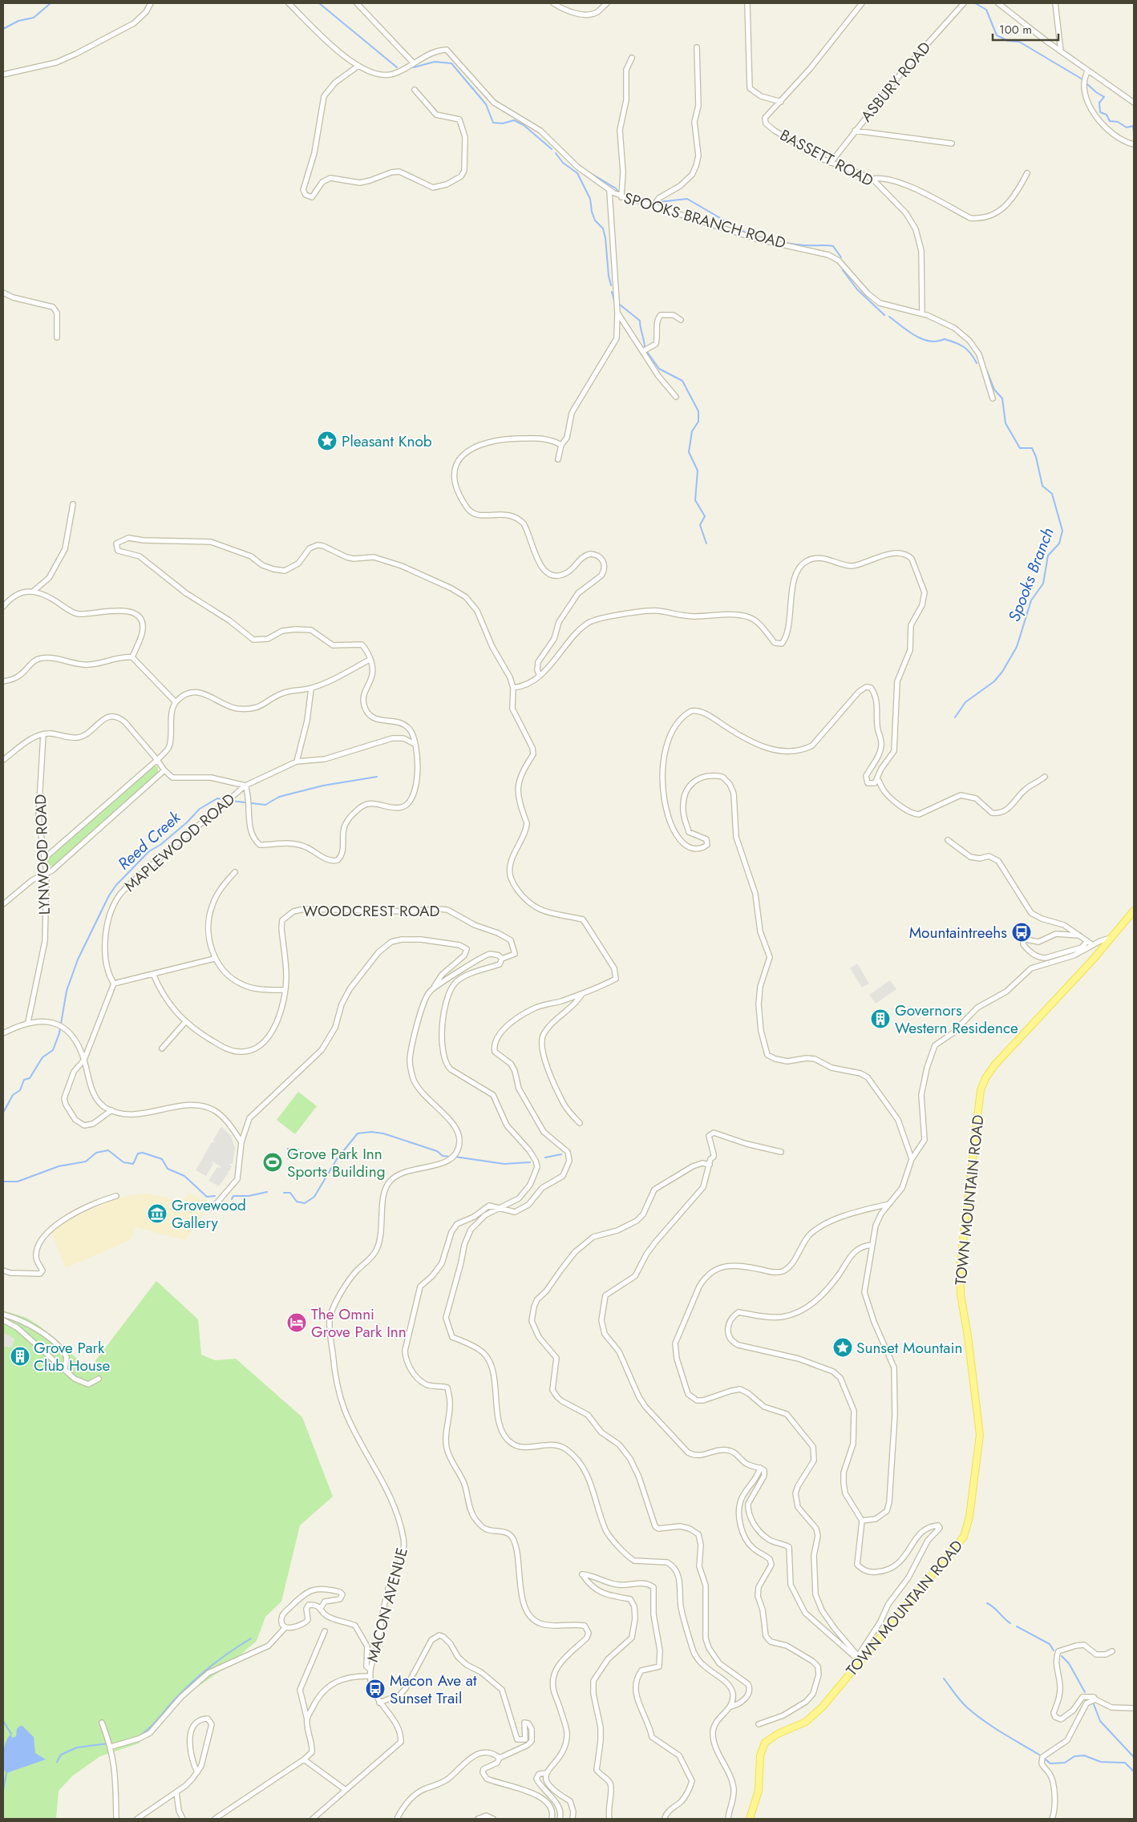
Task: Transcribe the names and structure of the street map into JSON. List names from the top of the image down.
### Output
{
  "streets": {
    "main road": ["TOWN MOUNTAIN ROAD"],
    "street": [
      "ASBURY ROAD",
      "BASSETT ROAD",
      "SPOOKS BRANCH ROAD",
      "MAPLEWOOD ROAD",
      "LYNWOOD ROAD",
      "WOODCREST ROAD",
      "MACON AVENUE"
    ]
  },
  "crossings": [
    ["ASBURY ROAD", "BASSETT ROAD"],
    ["BASSETT ROAD", "SPOOKS BRANCH ROAD"]
  ],
  "water": ["Spooks Branch", "Reed Creek"],
  "places": {
    "place": ["Pleasant Knob", "Sunset Mountain"],
    "bus stop": ["Mountaintreehs", "Macon Ave at Sunset Trail"],
    "building": ["Governors Western Residence", "Grove Park Club House"],
    "sports": ["Grove Park Inn Sports Building"],
    "museum": ["Grovewood Gallery"],
    "hotel": ["The Omni Grove Park Inn"]
  },
  "scale_bar": "100 m"
}
